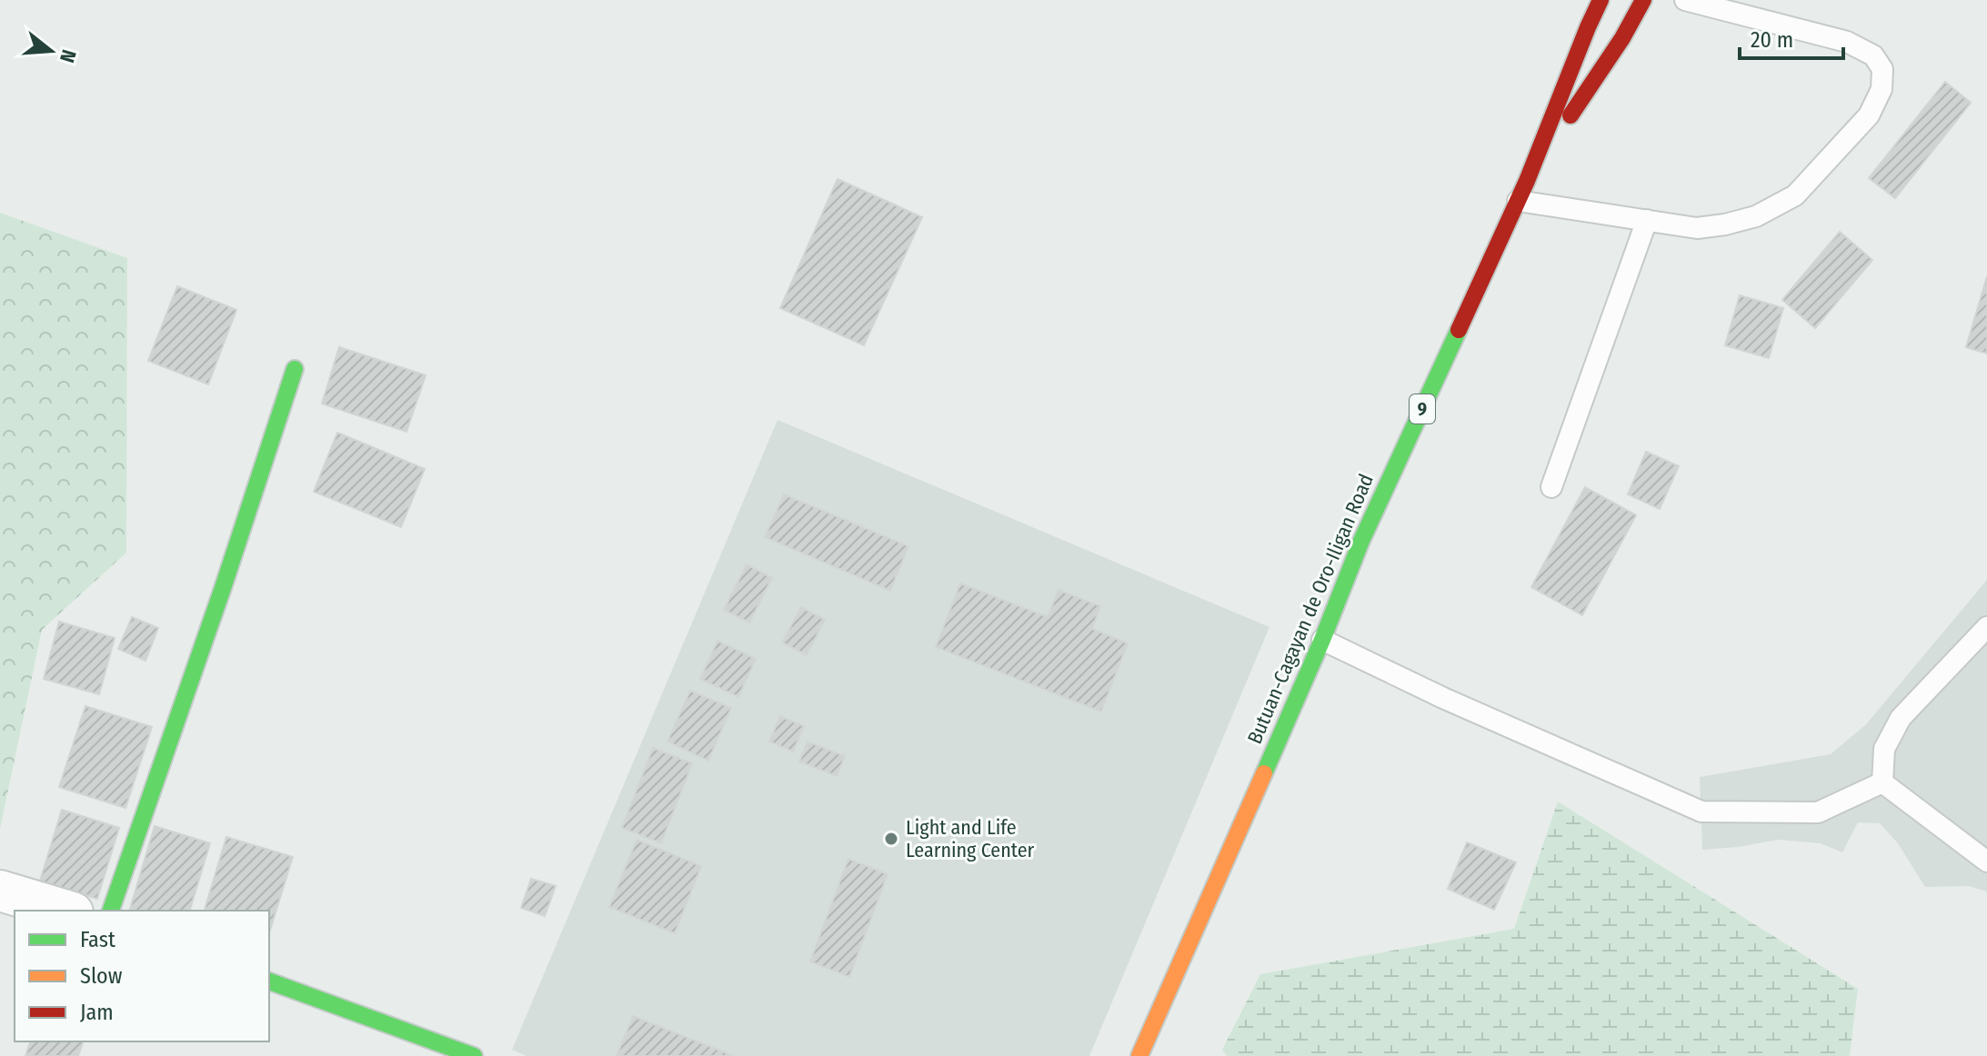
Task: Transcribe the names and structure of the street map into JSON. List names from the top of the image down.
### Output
{
  "streets": {
    "main road": ["9", "Butuan-Cagayan de Oro-Iligan Road"]
  },
  "places": ["Light and Life Learning Center"],
  "legend": ["Fast", "Slow", "Jam"],
  "scale_bar": "20 m",
  "north": "right"
}
